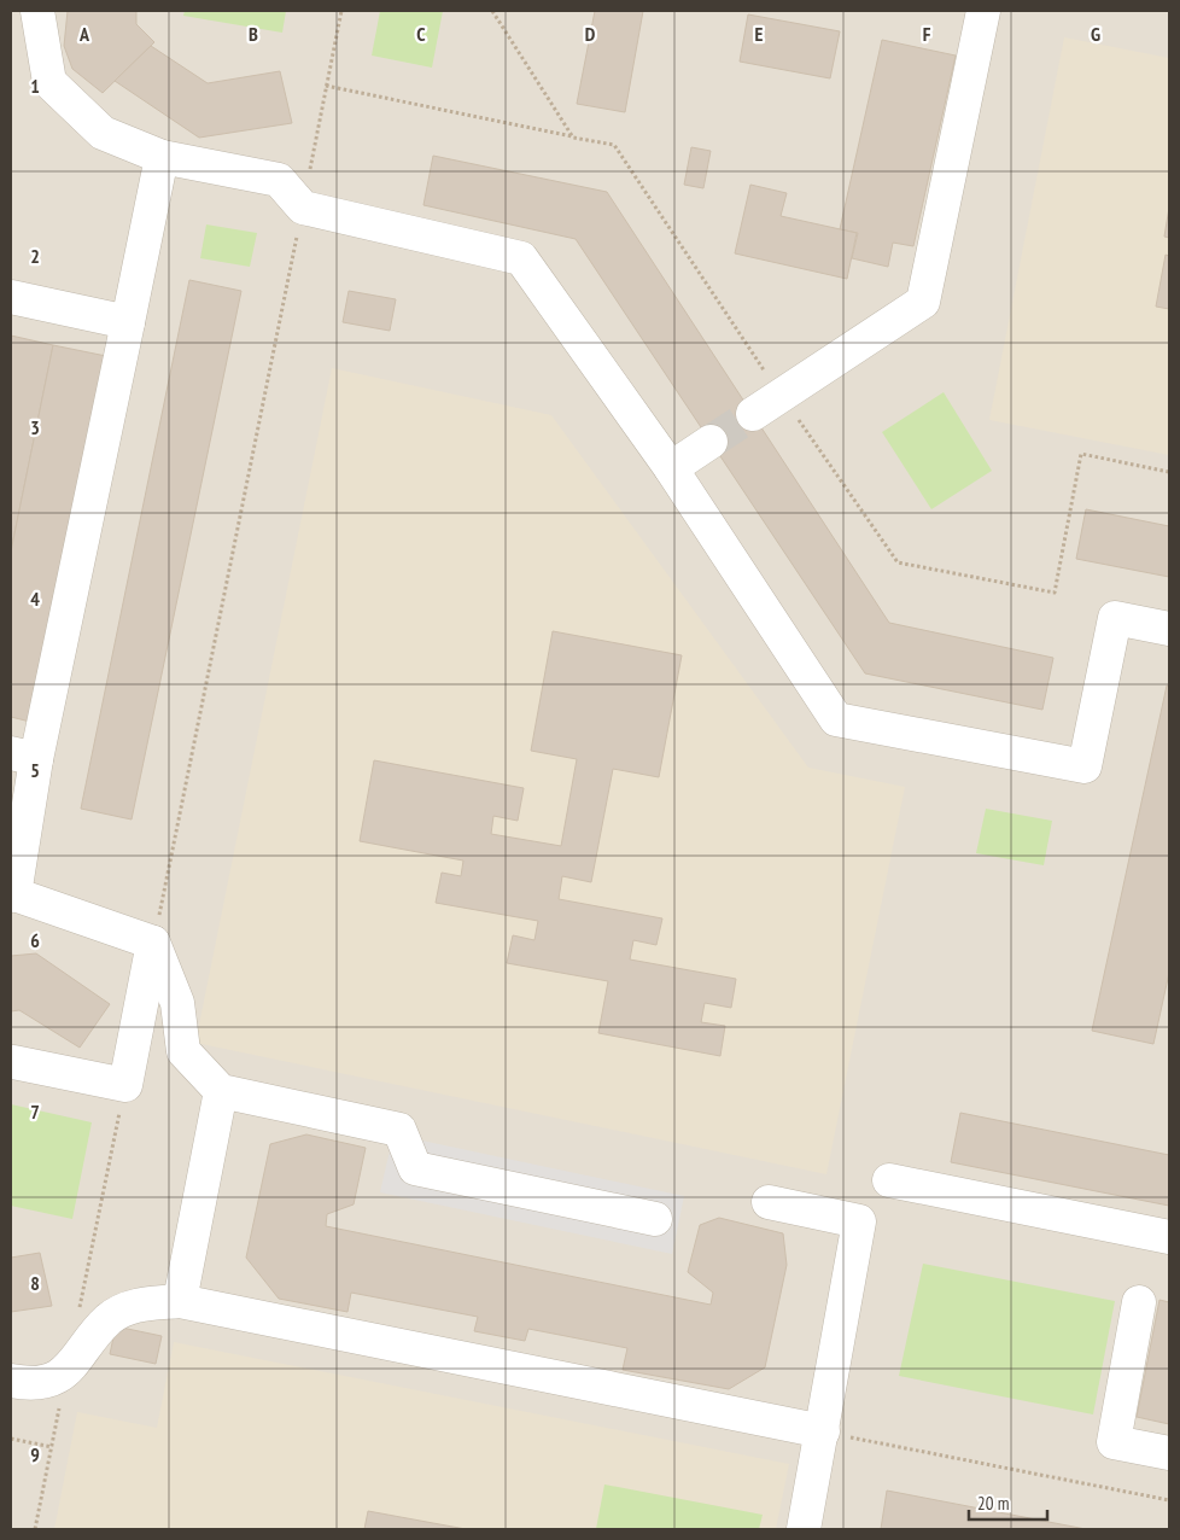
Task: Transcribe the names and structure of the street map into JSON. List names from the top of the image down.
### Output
{
  "scale_bar": "20 m",
  "grid": {
    "columns": [
      "A",
      "B",
      "C",
      "D",
      "E",
      "F",
      "G"
    ],
    "rows": [
      "1",
      "2",
      "3",
      "4",
      "5",
      "6",
      "7",
      "8",
      "9"
    ]
  }
}
